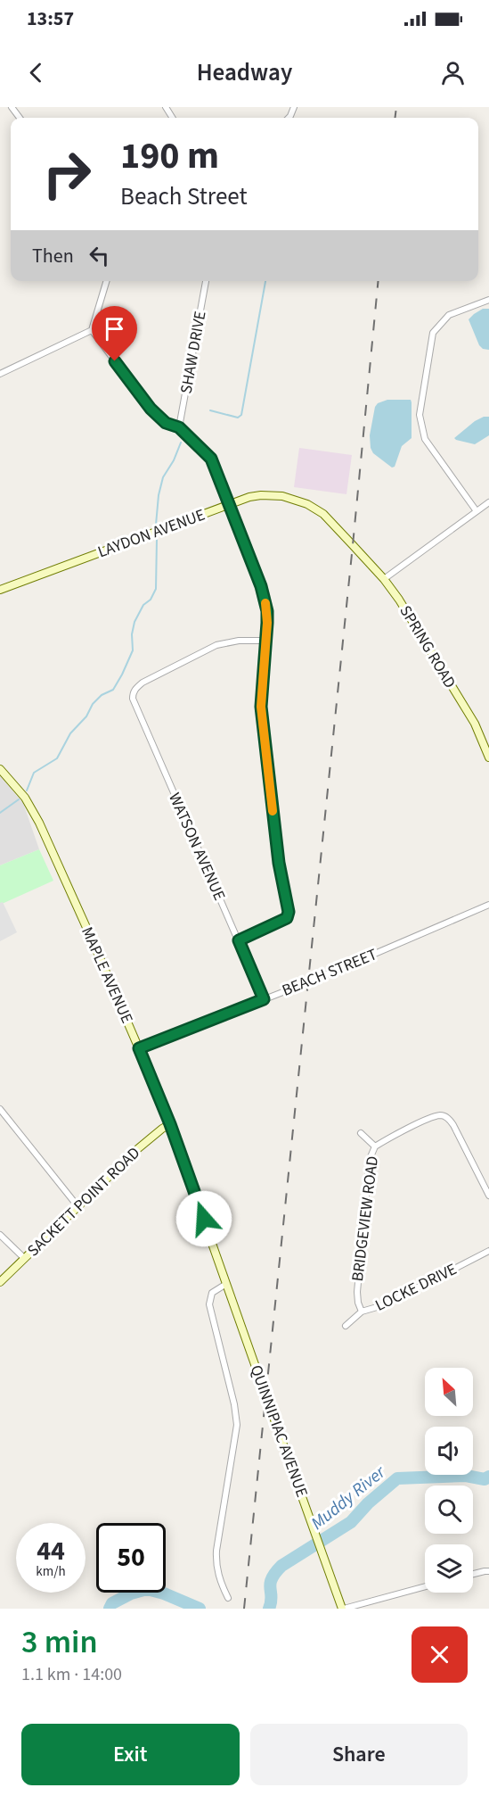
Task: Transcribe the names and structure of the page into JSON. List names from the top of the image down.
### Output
{
  "streets": {
    "main road": [
      "LAYDON AVENUE",
      "SPRING ROAD",
      "MAPLE AVENUE",
      "SACKETT POINT ROAD",
      "QUINNIPIAC AVENUE"
    ],
    "street": [
      "SHAW DRIVE",
      "WATSON AVENUE",
      "BEACH STREET",
      "BRIDGEVIEW ROAD",
      "LOCKE DRIVE"
    ]
  },
  "crossings": [
    ["LAYDON AVENUE", "SPRING ROAD"],
    ["WATSON AVENUE", "BEACH STREET"],
    ["BEACH STREET", "MAPLE AVENUE"],
    ["MAPLE AVENUE", "SACKETT POINT ROAD"],
    ["MAPLE AVENUE", "QUINNIPIAC AVENUE"],
    ["BRIDGEVIEW ROAD", "LOCKE DRIVE"]
  ],
  "water": ["Muddy River"],
  "north": "top left",
  "page": {
    "status": "13:57",
    "header": "Headway",
    "turn": ["190 m", "Beach Street"],
    "then": "Then",
    "speed": "44 km/h",
    "limit": "50",
    "heading": ["3 min", "1.1 km · 14:00"],
    "buttons": ["Exit", "Share"]
  }
}
